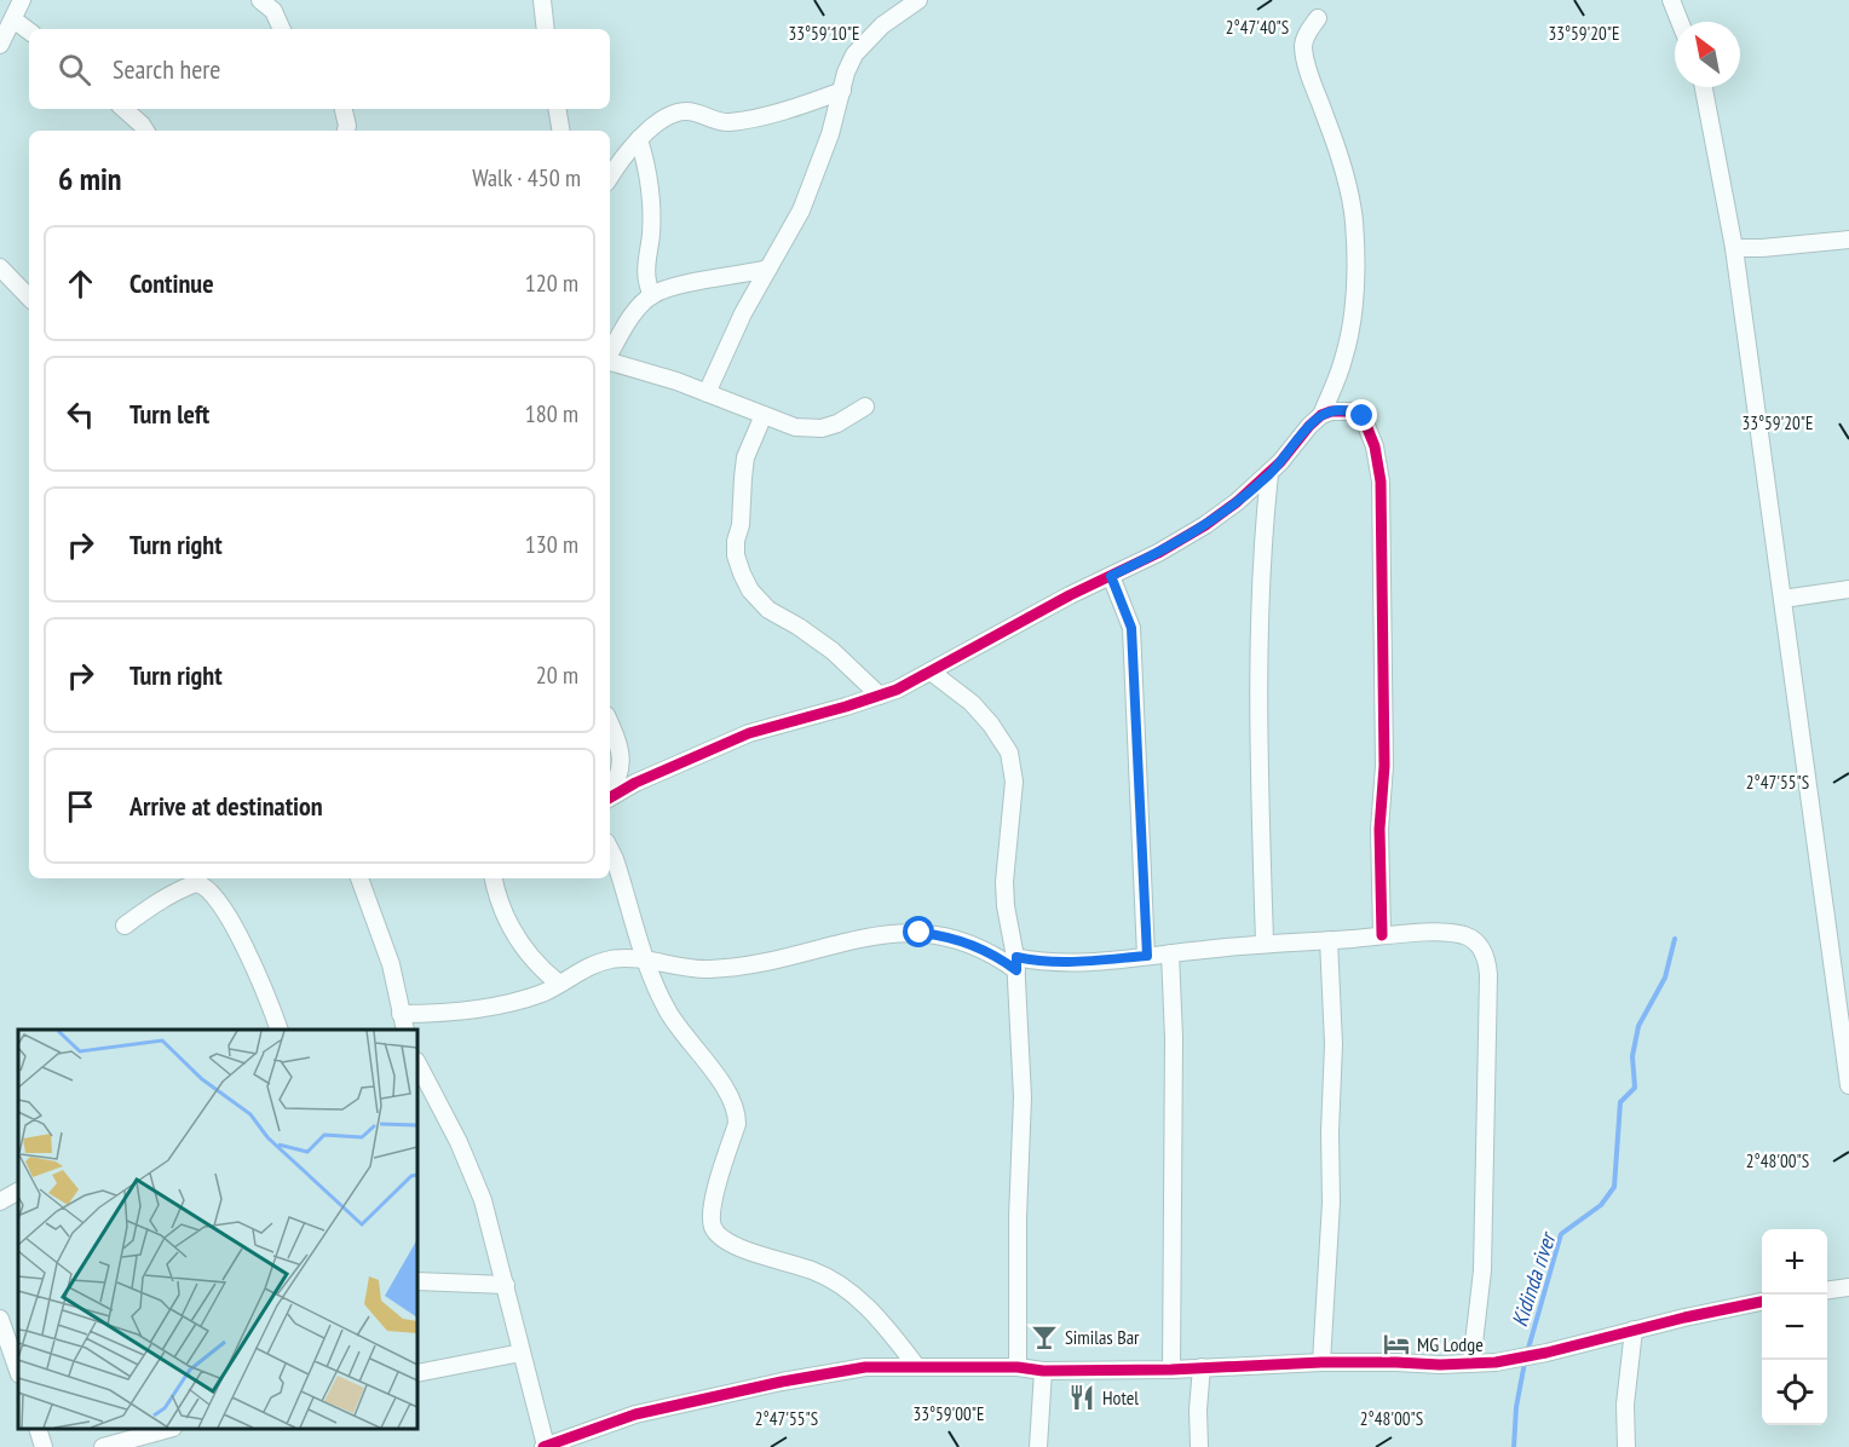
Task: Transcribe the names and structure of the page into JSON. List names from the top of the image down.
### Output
{
  "water": ["Kidinda river"],
  "places": {
    "bar": ["Similas Bar"],
    "hotel": ["MG Lodge"],
    "restaurant": ["Hotel"]
  },
  "north": "top left",
  "page": {
    "search": "Search here",
    "heading": ["6 min", "Walk · 450 m"],
    "list": [
      ["Continue", "120 m"],
      ["Turn left", "180 m"],
      ["Turn right", "130 m"],
      ["Turn right", "20 m"],
      "Arrive at destination"
    ],
    "map_buttons": ["+", "−"]
  },
  "coordinates": [
    "2°47'40\"S",
    "33°59'10\"E",
    "33°59'20\"E",
    "2°47'55\"S",
    "2°48'00\"S",
    "33°59'00\"E"
  ]
}
